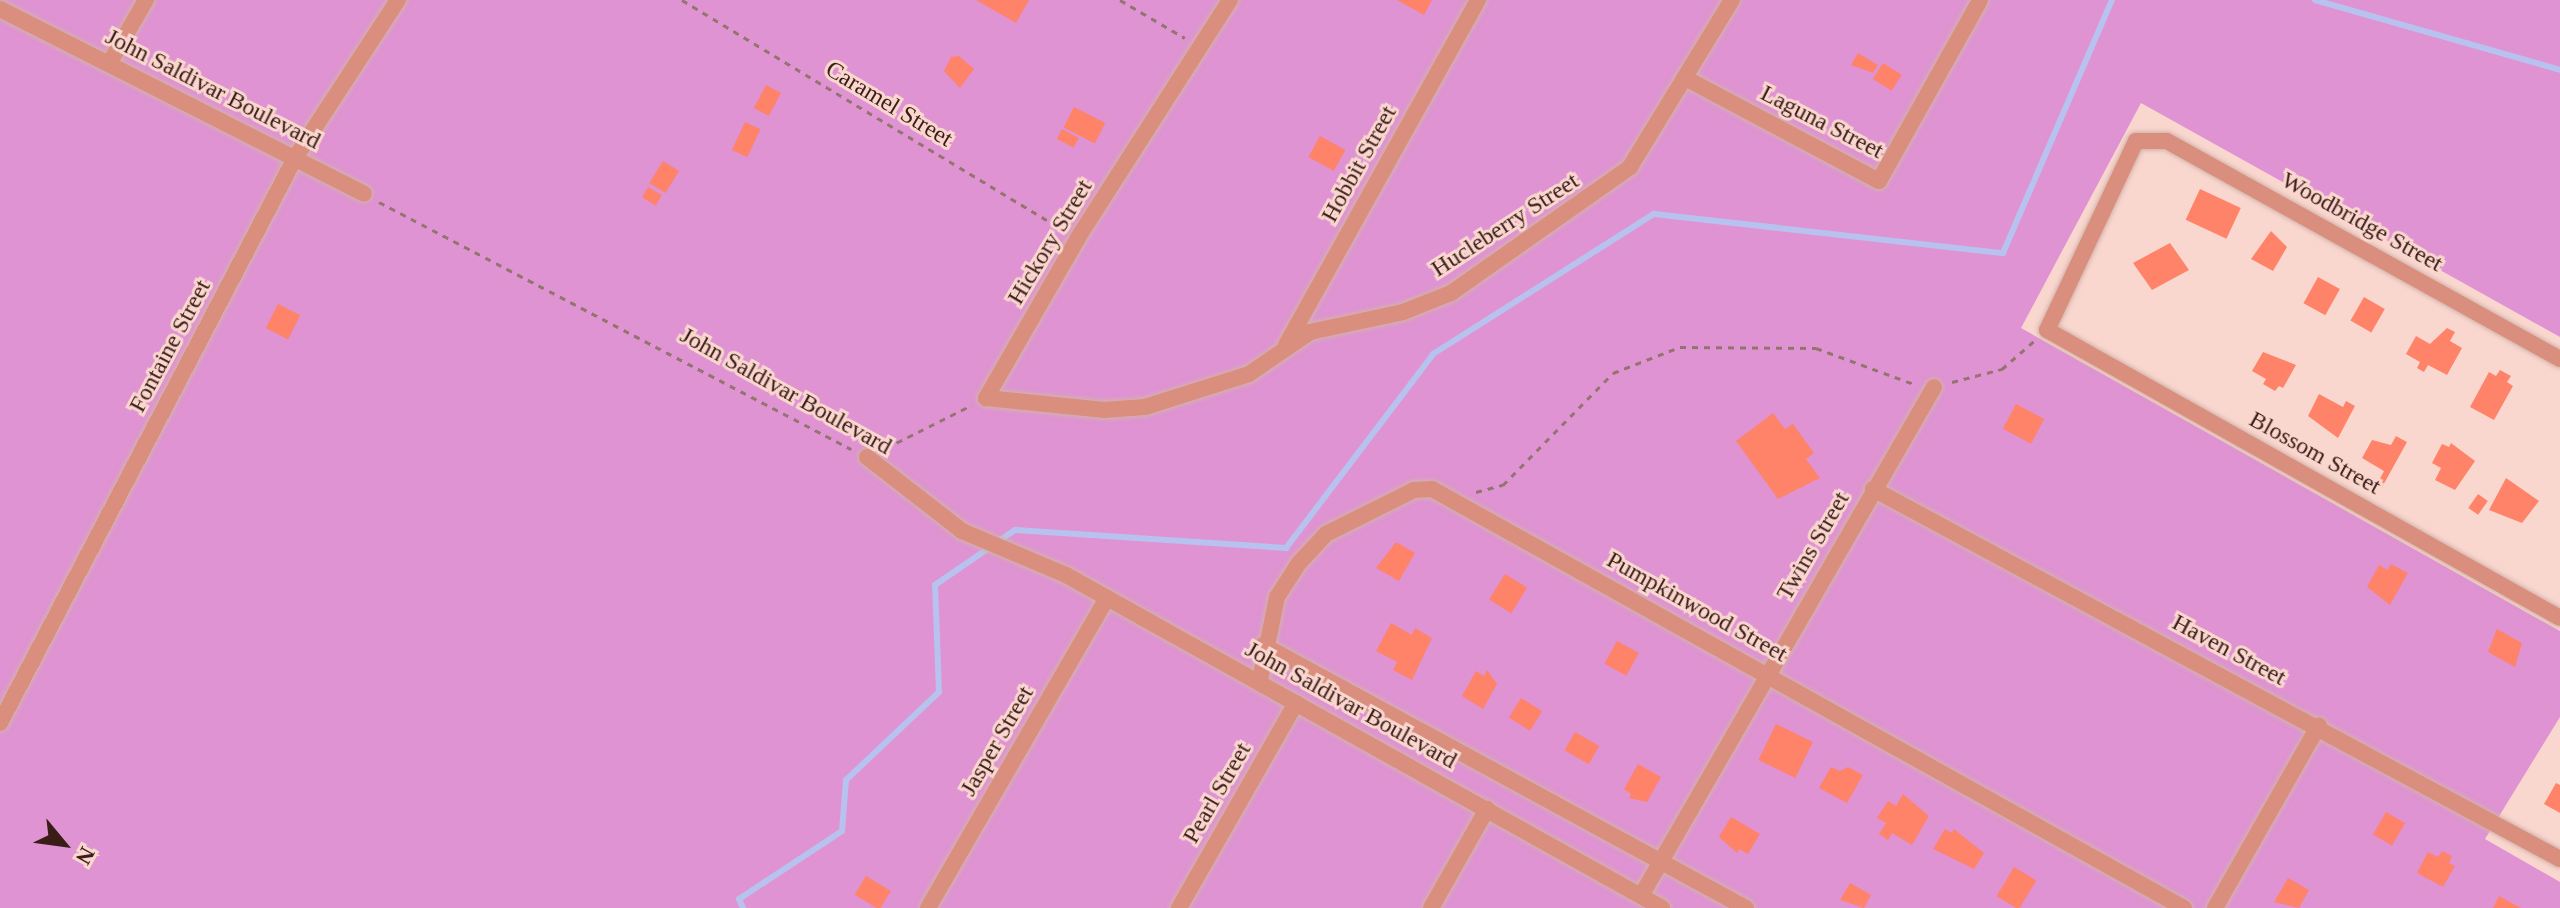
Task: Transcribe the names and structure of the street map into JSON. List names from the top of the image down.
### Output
{
  "streets": {
    "street": [
      "John Saldivar Boulevard",
      "Laguna Street",
      "Hobbit Street",
      "Woodbridge Street",
      "Hucleberry Street",
      "Hickory Street",
      "Fontaine Street",
      "Blossom Street",
      "Twins Street",
      "Pumpkinwood Street",
      "Haven Street",
      "Jasper Street",
      "Pearl Street"
    ],
    "path": ["Caramel Street"]
  },
  "crossings": [
    ["John Saldivar Boulevard", "Fontaine Street"],
    ["John Saldivar Boulevard", "Twins Street"],
    ["John Saldivar Boulevard", "Pumpkinwood Street"],
    ["John Saldivar Boulevard", "Jasper Street"],
    ["John Saldivar Boulevard", "Pearl Street"],
    ["Caramel Street", "Hickory Street"],
    ["Laguna Street", "Hucleberry Street"],
    ["Hobbit Street", "Hucleberry Street"],
    ["Woodbridge Street", "Blossom Street"],
    ["Hucleberry Street", "Hickory Street"],
    ["Twins Street", "Pumpkinwood Street"],
    ["Twins Street", "Haven Street"]
  ],
  "north": "bottom right"
}
